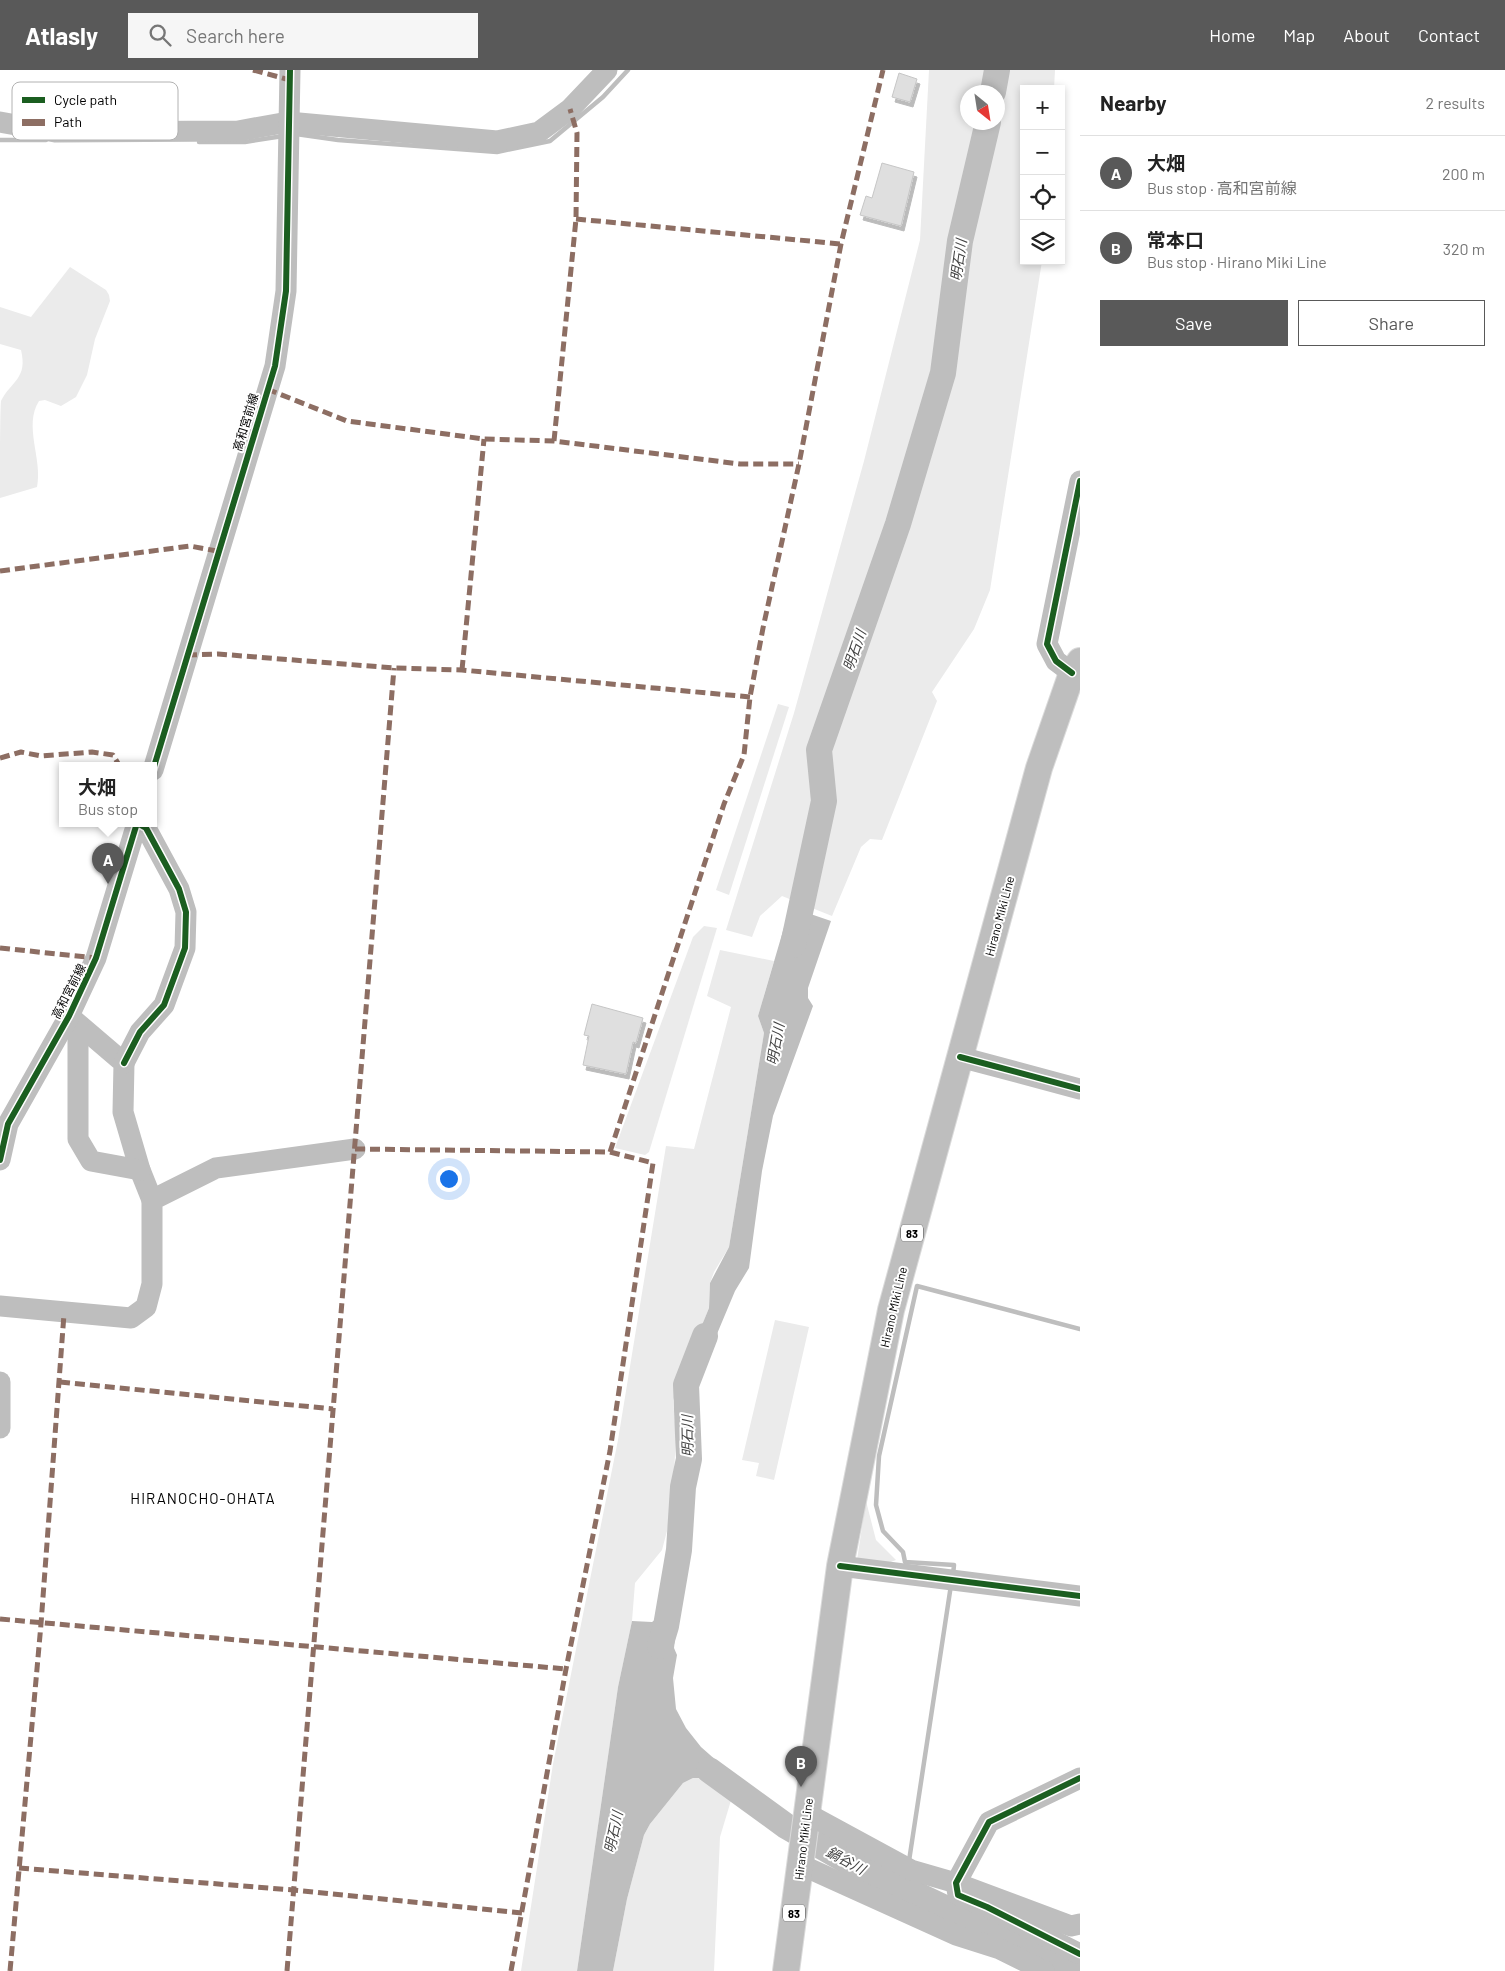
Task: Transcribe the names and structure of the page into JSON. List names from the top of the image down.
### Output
{
  "streets": {
    "main road": ["Hirano Miki Line", "83"],
    "street": ["高和宮前線"]
  },
  "districts": ["HIRANOCHO-OHATA"],
  "water": ["明石川", "鍋谷川"],
  "legend": ["Cycle path", "Path"],
  "north": "bottom right",
  "page": {
    "header": "Atlasly",
    "search": "Search here",
    "nav": [
      "Home",
      "Map",
      "About",
      "Contact"
    ],
    "heading": ["Nearby", "2 results"],
    "map_buttons": ["+", "−"],
    "list": [
      {
        "mark": "A",
        "name": "大畑",
        "note": "Bus stop · 高和宮前線",
        "value": "200 m"
      },
      {
        "mark": "B",
        "name": "常本口",
        "note": "Bus stop · Hirano Miki Line",
        "value": "320 m"
      }
    ],
    "buttons": ["Save", "Share"],
    "popup": ["大畑", "Bus stop"],
    "pins": ["A", "B"]
  }
}
